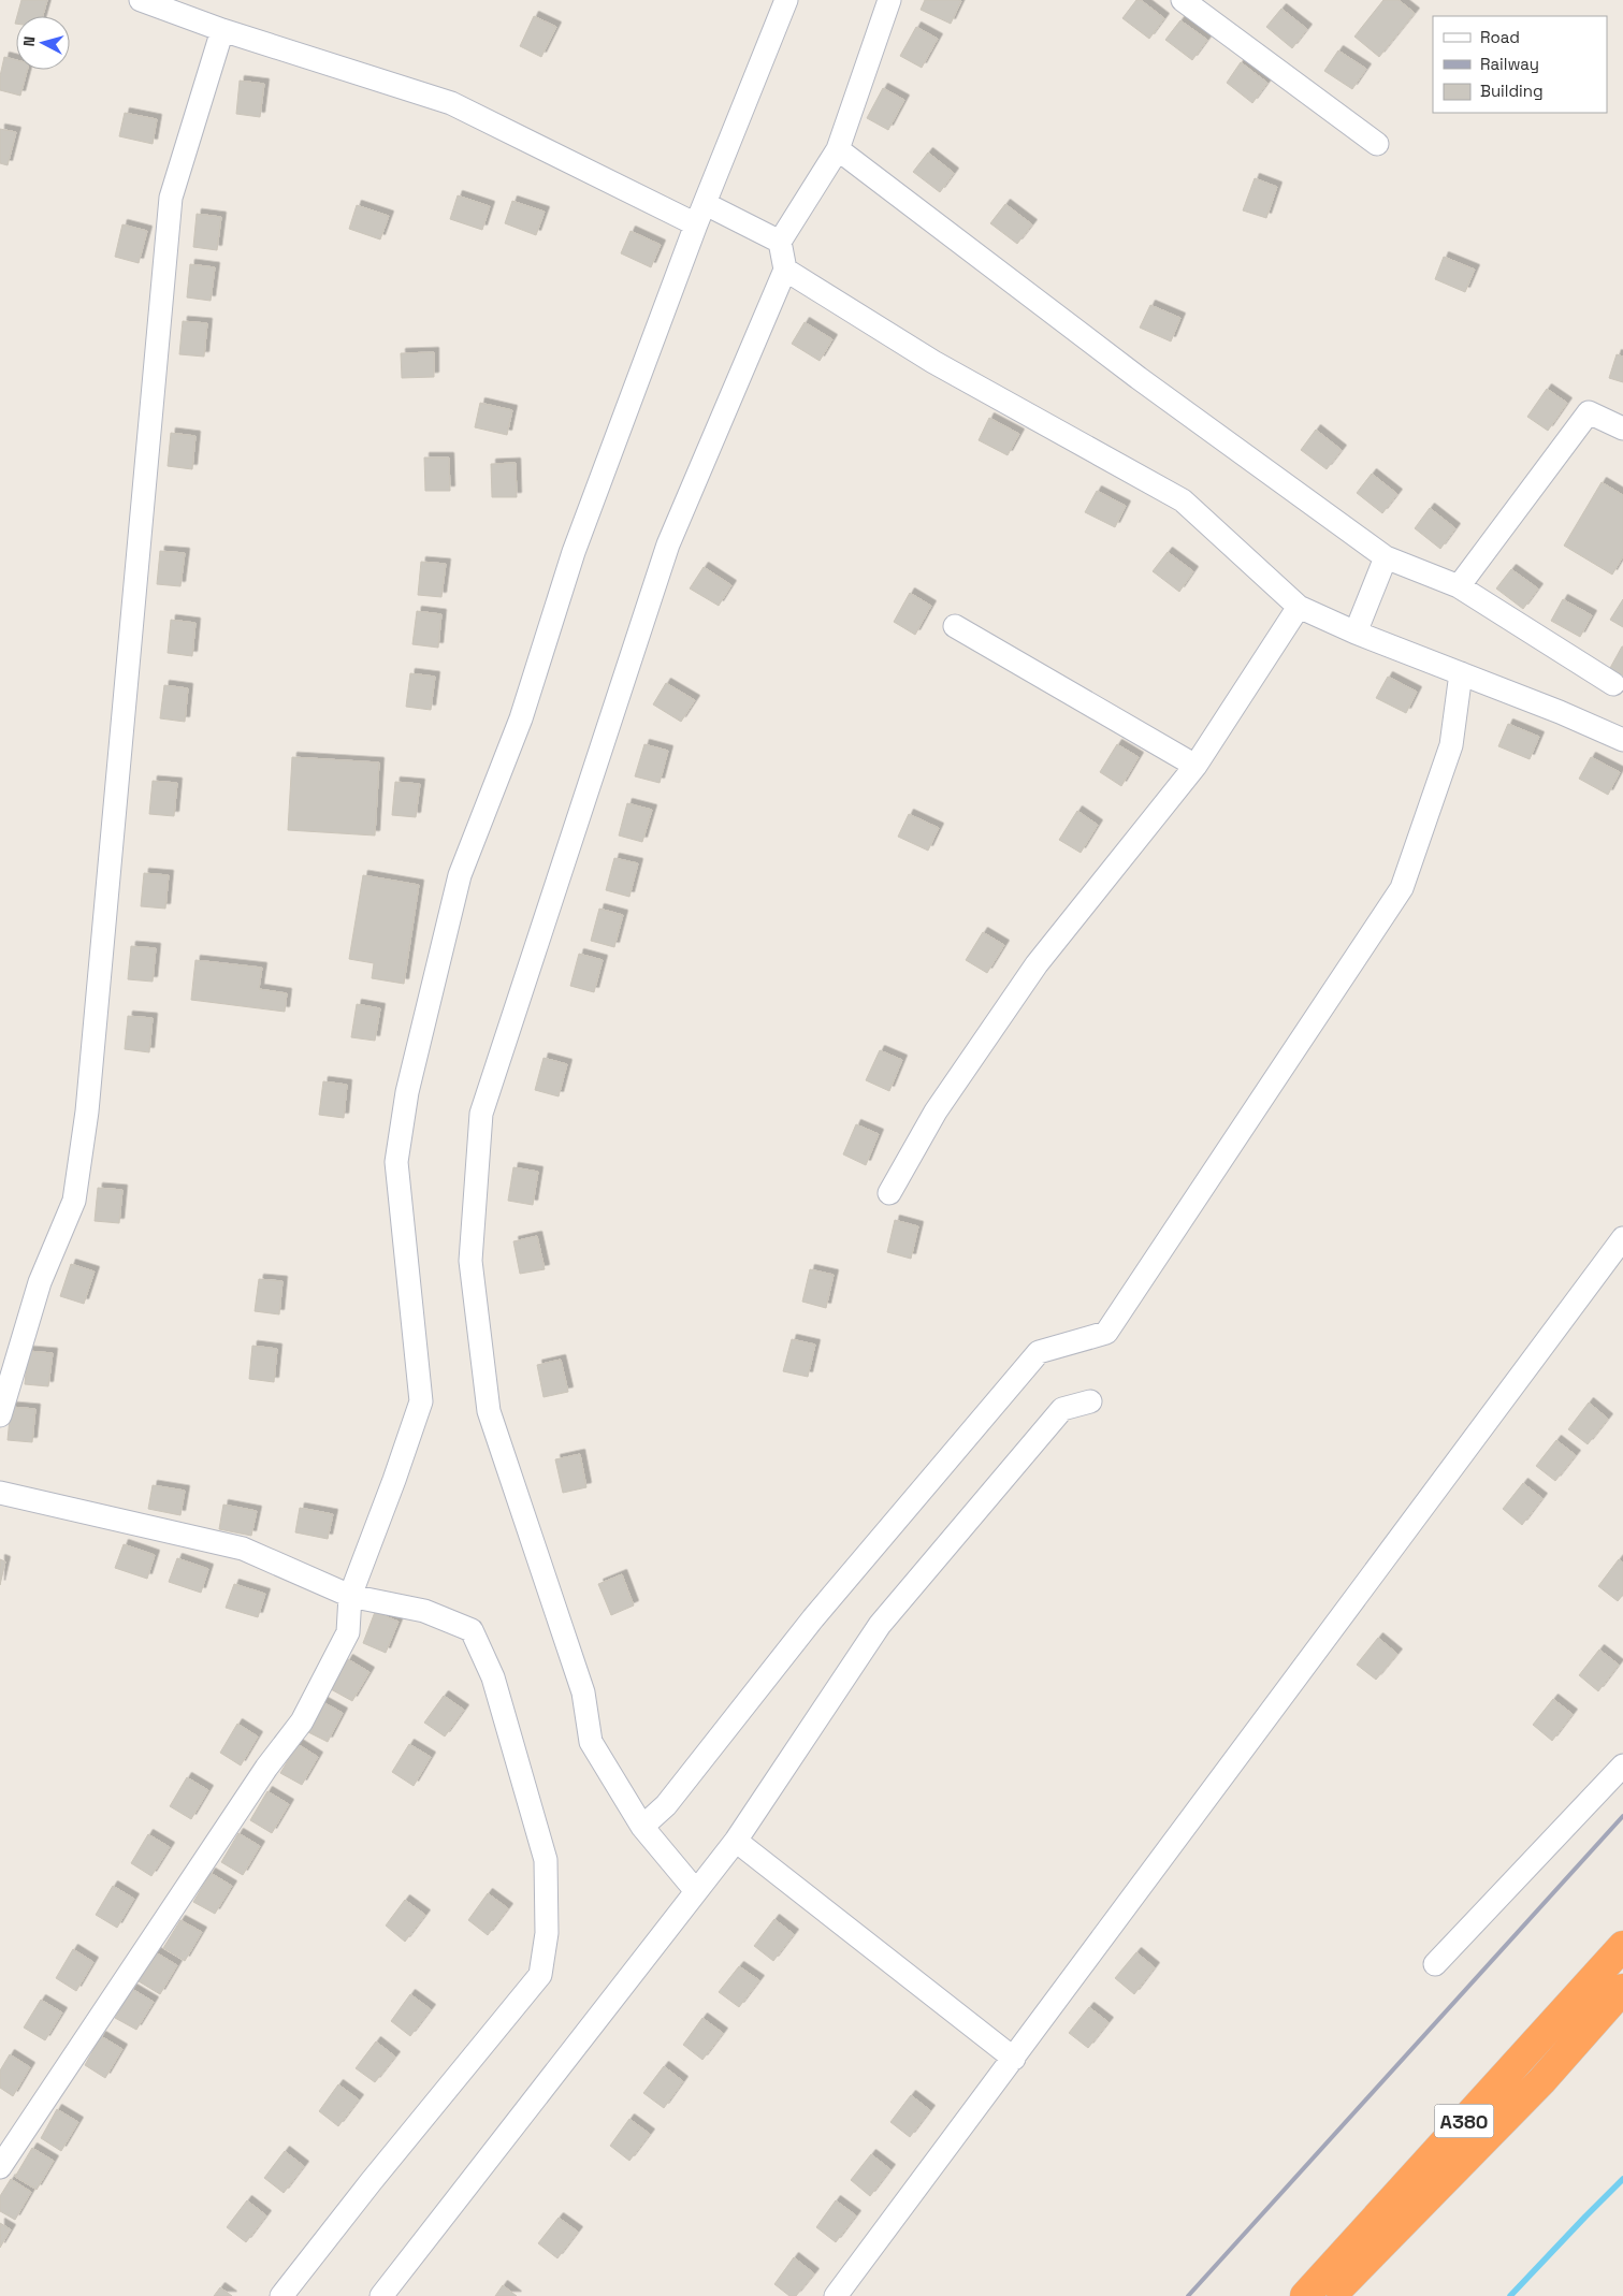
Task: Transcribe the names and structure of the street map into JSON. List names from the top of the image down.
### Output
{
  "streets": {
    "highway": ["A380"]
  },
  "legend": ["Road", "Railway", "Building"],
  "north": "left"
}
